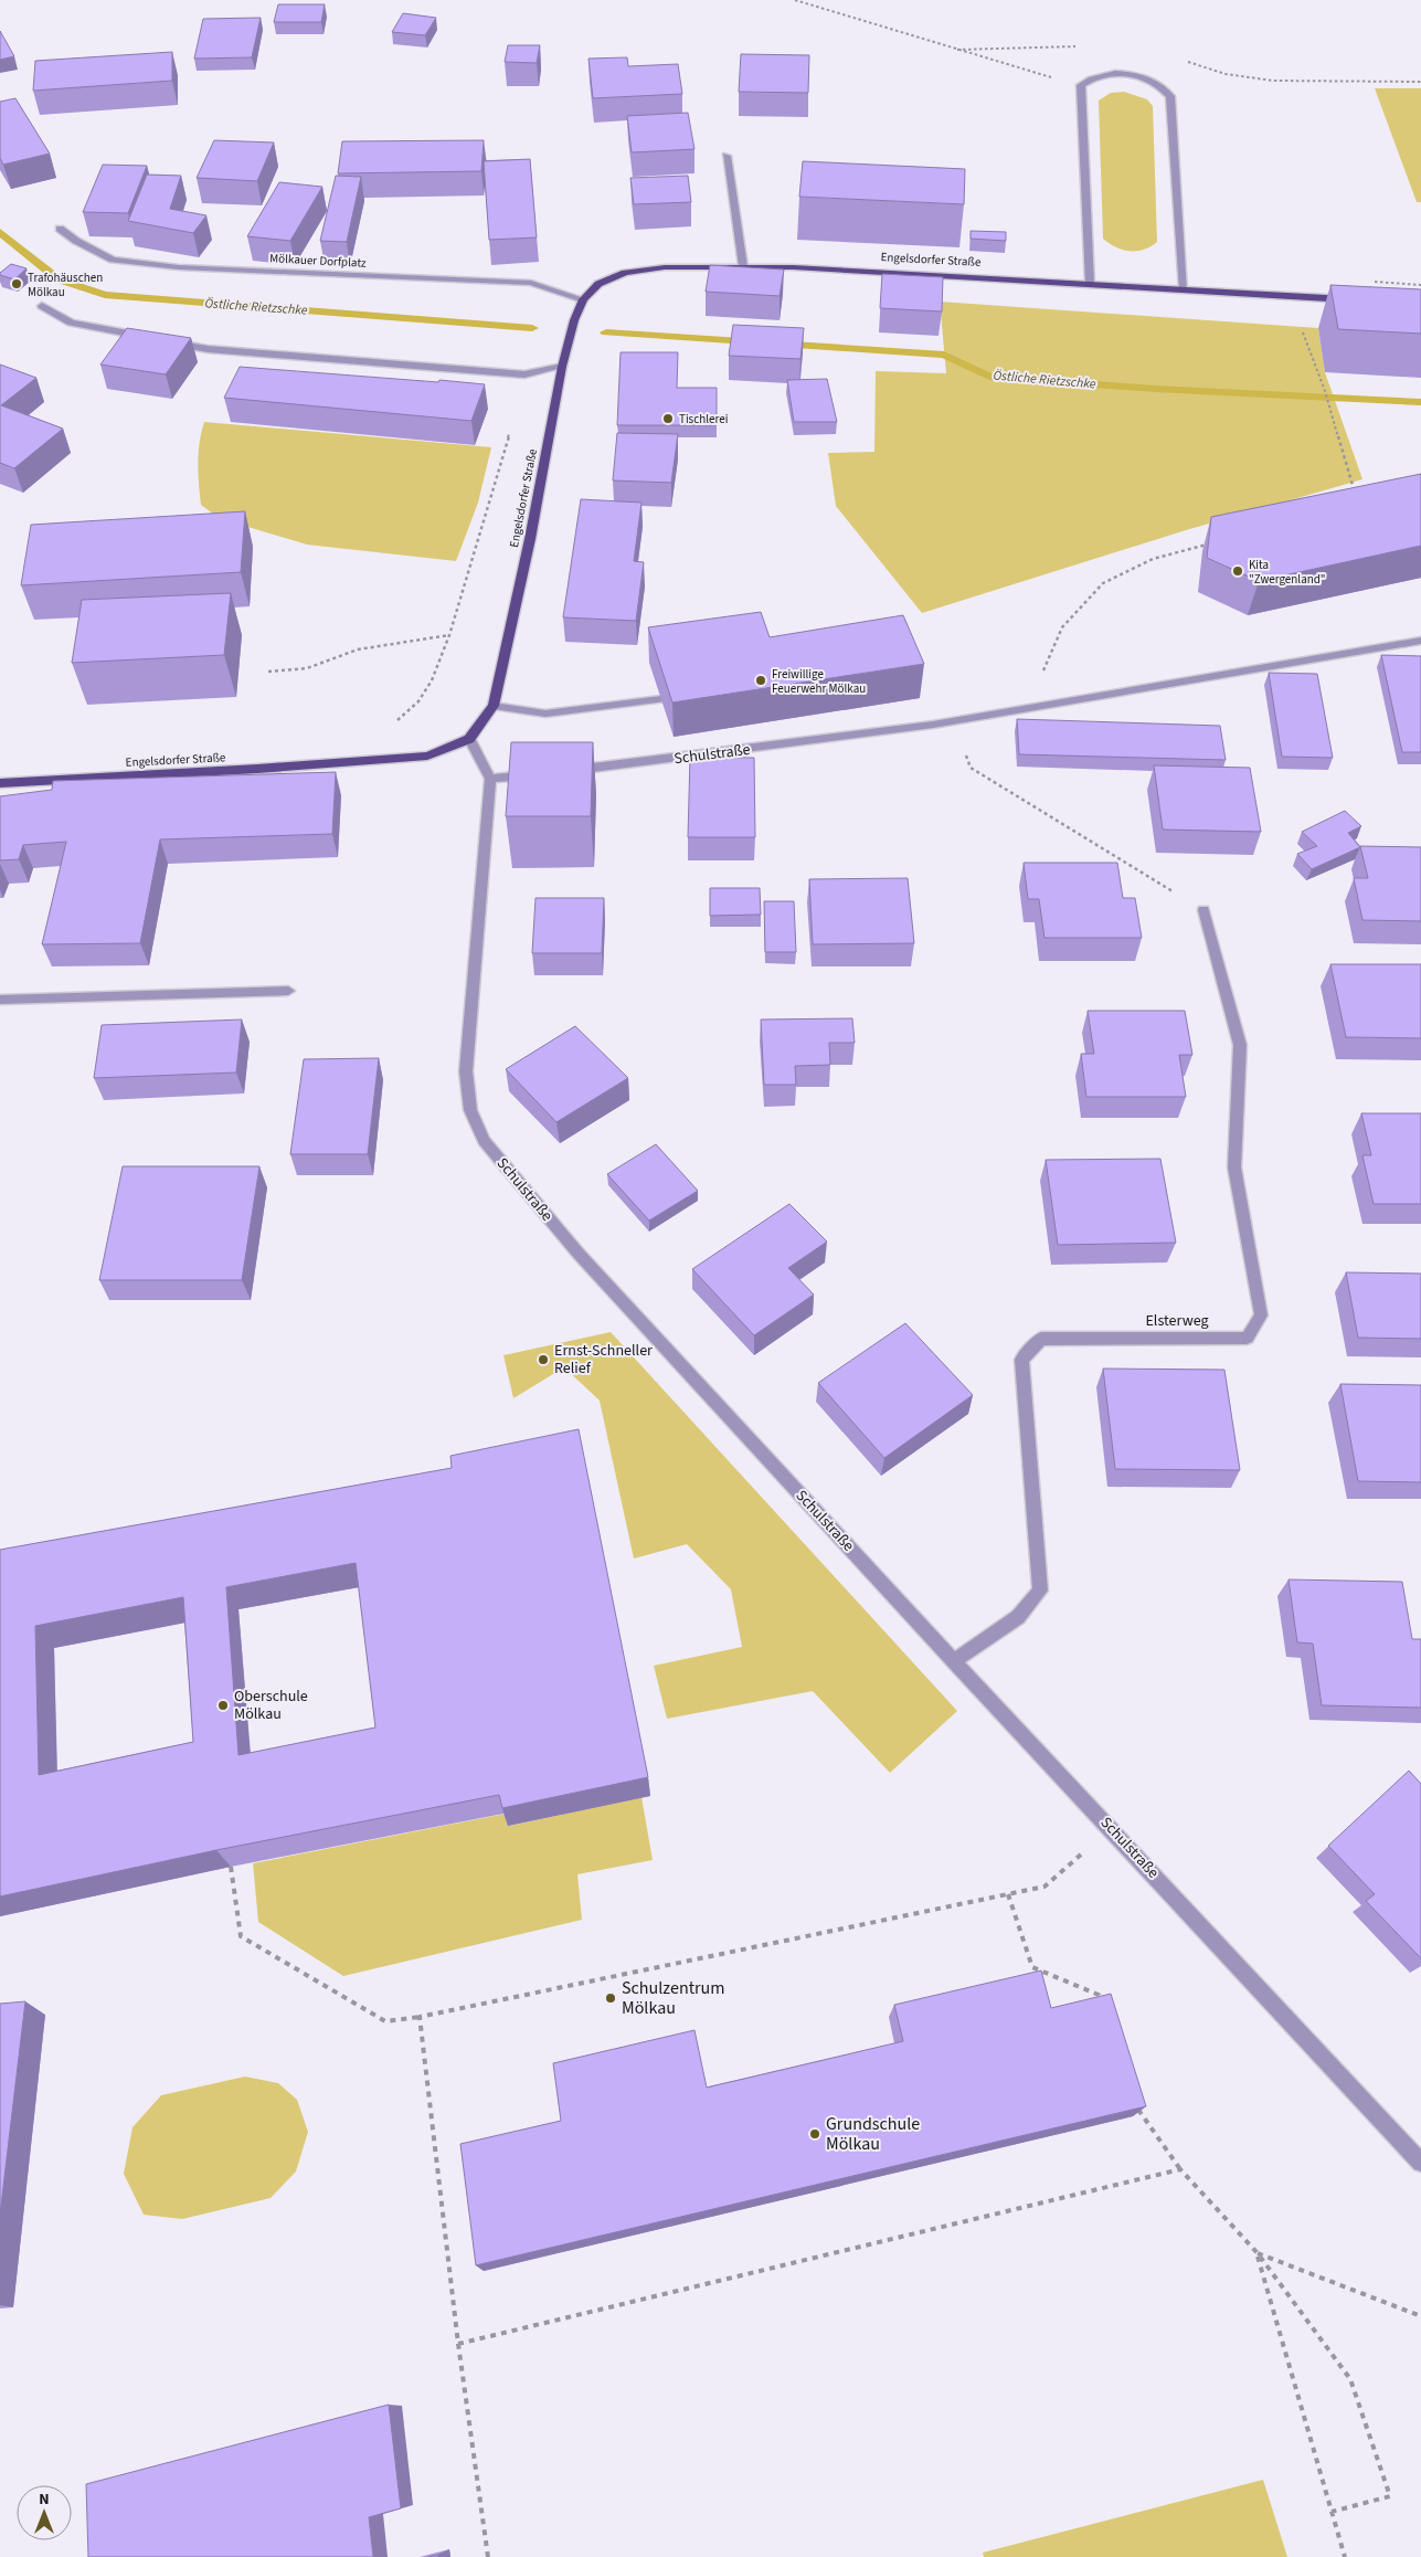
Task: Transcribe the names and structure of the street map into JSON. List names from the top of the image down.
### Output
{
  "streets": {
    "main road": ["Engelsdorfer Straße"],
    "street": ["Mölkauer Dorfplatz", "Schulstraße", "Elsterweg"]
  },
  "crossings": [
    ["Engelsdorfer Straße", "Mölkauer Dorfplatz"],
    ["Schulstraße", "Elsterweg"]
  ],
  "water": ["Östliche Rietzschke"],
  "places": [
    "Trafohäuschen Mölkau",
    "Tischlerei",
    "Kita \"Zwergenland\"",
    "Freiwillige Feuerwehr Mölkau",
    "Ernst-Schneller Relief",
    "Oberschule Mölkau",
    "Schulzentrum Mölkau",
    "Grundschule Mölkau"
  ],
  "north": "top"
}
